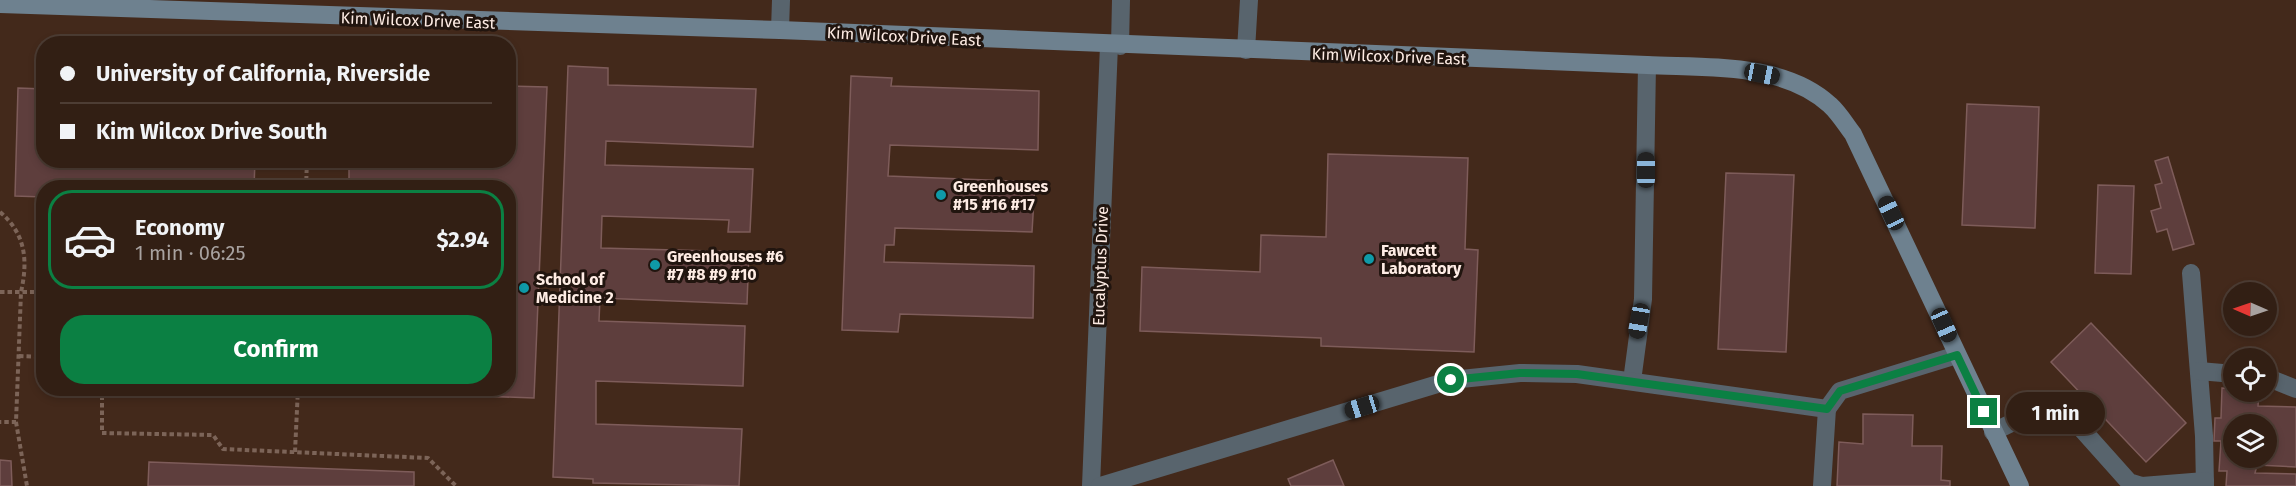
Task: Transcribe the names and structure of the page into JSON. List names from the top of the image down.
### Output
{
  "streets": {
    "street": ["Kim Wilcox Drive East"],
    "lane": ["Eucalyptus Drive"]
  },
  "crossings": [
    ["Kim Wilcox Drive East", "Eucalyptus Drive"]
  ],
  "places": [
    "Greenhouses #15 #16 #17",
    "Fawcett Laboratory",
    "Greenhouses #6 #7 #8 #9 #10",
    "School of Medicine 2"
  ],
  "north": "left",
  "page": {
    "banner": ["University of California, Riverside", "Kim Wilcox Drive South"],
    "list": [
      {
        "name": "Economy",
        "note": "1 min · 06:25",
        "value": "$2.94"
      }
    ],
    "buttons": "Confirm",
    "bubble": "1 min"
  }
}
